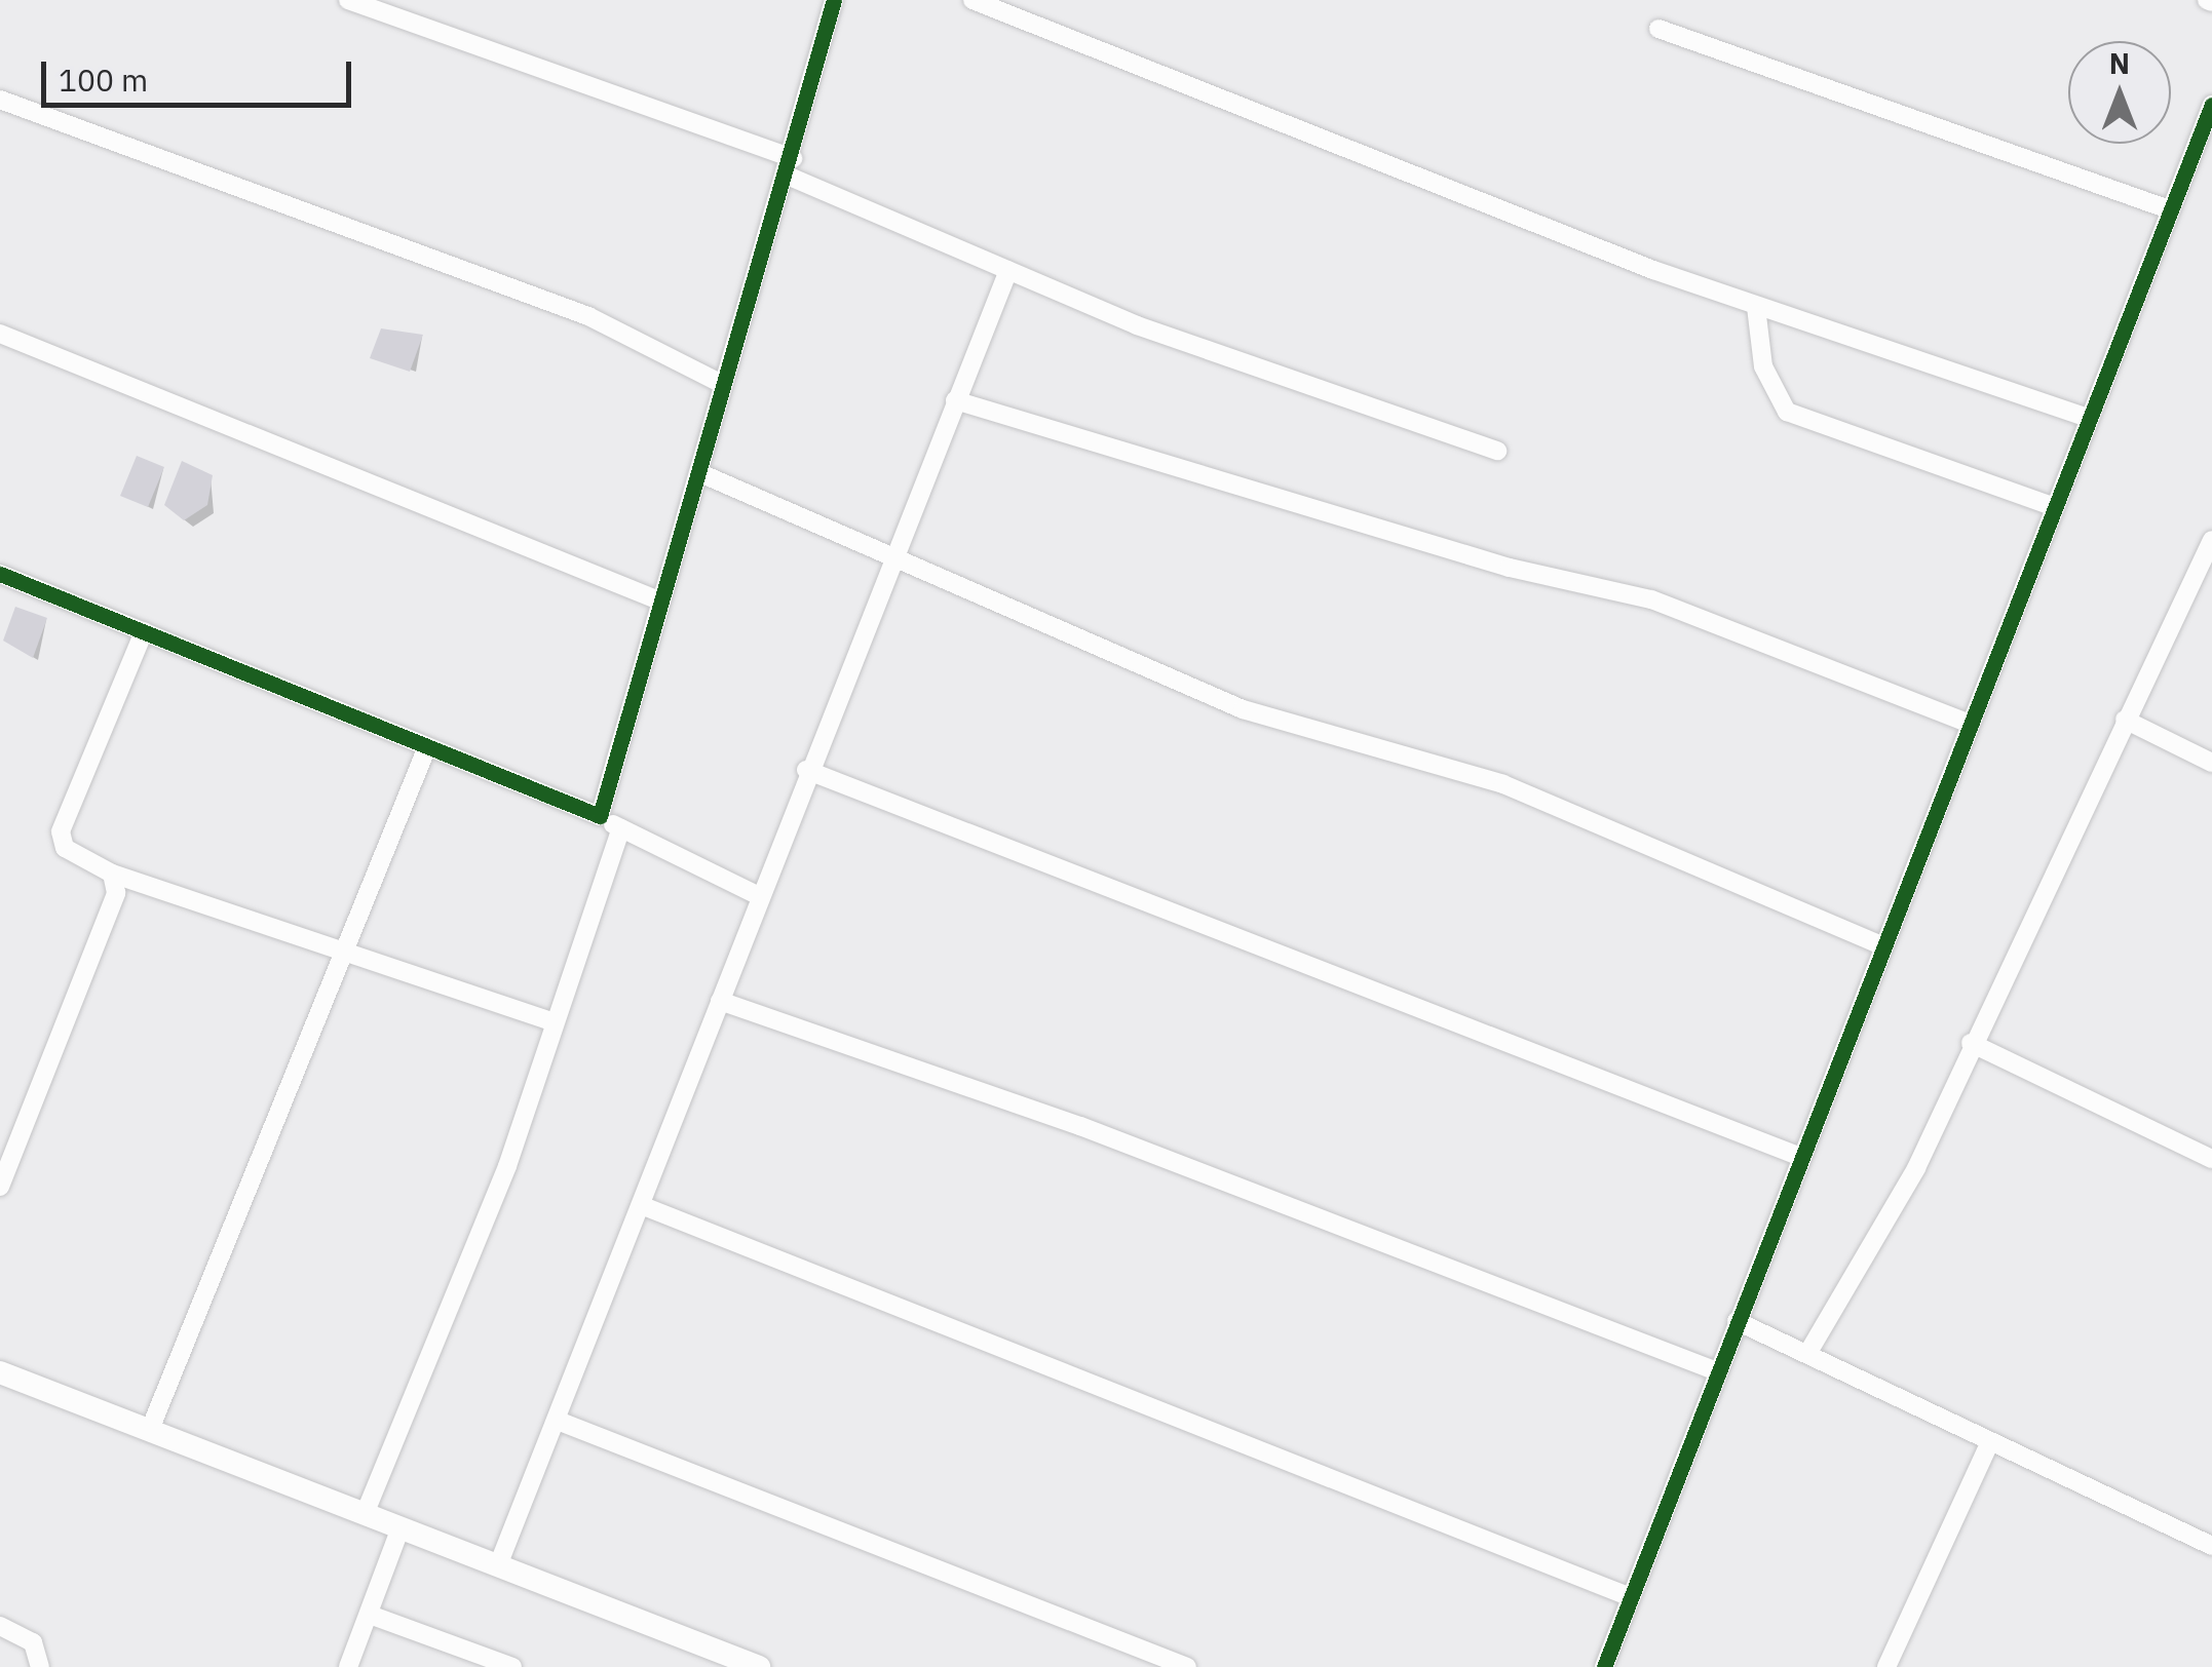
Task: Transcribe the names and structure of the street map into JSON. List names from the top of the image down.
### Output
{
  "scale_bar": "100 m",
  "north": "top"
}
